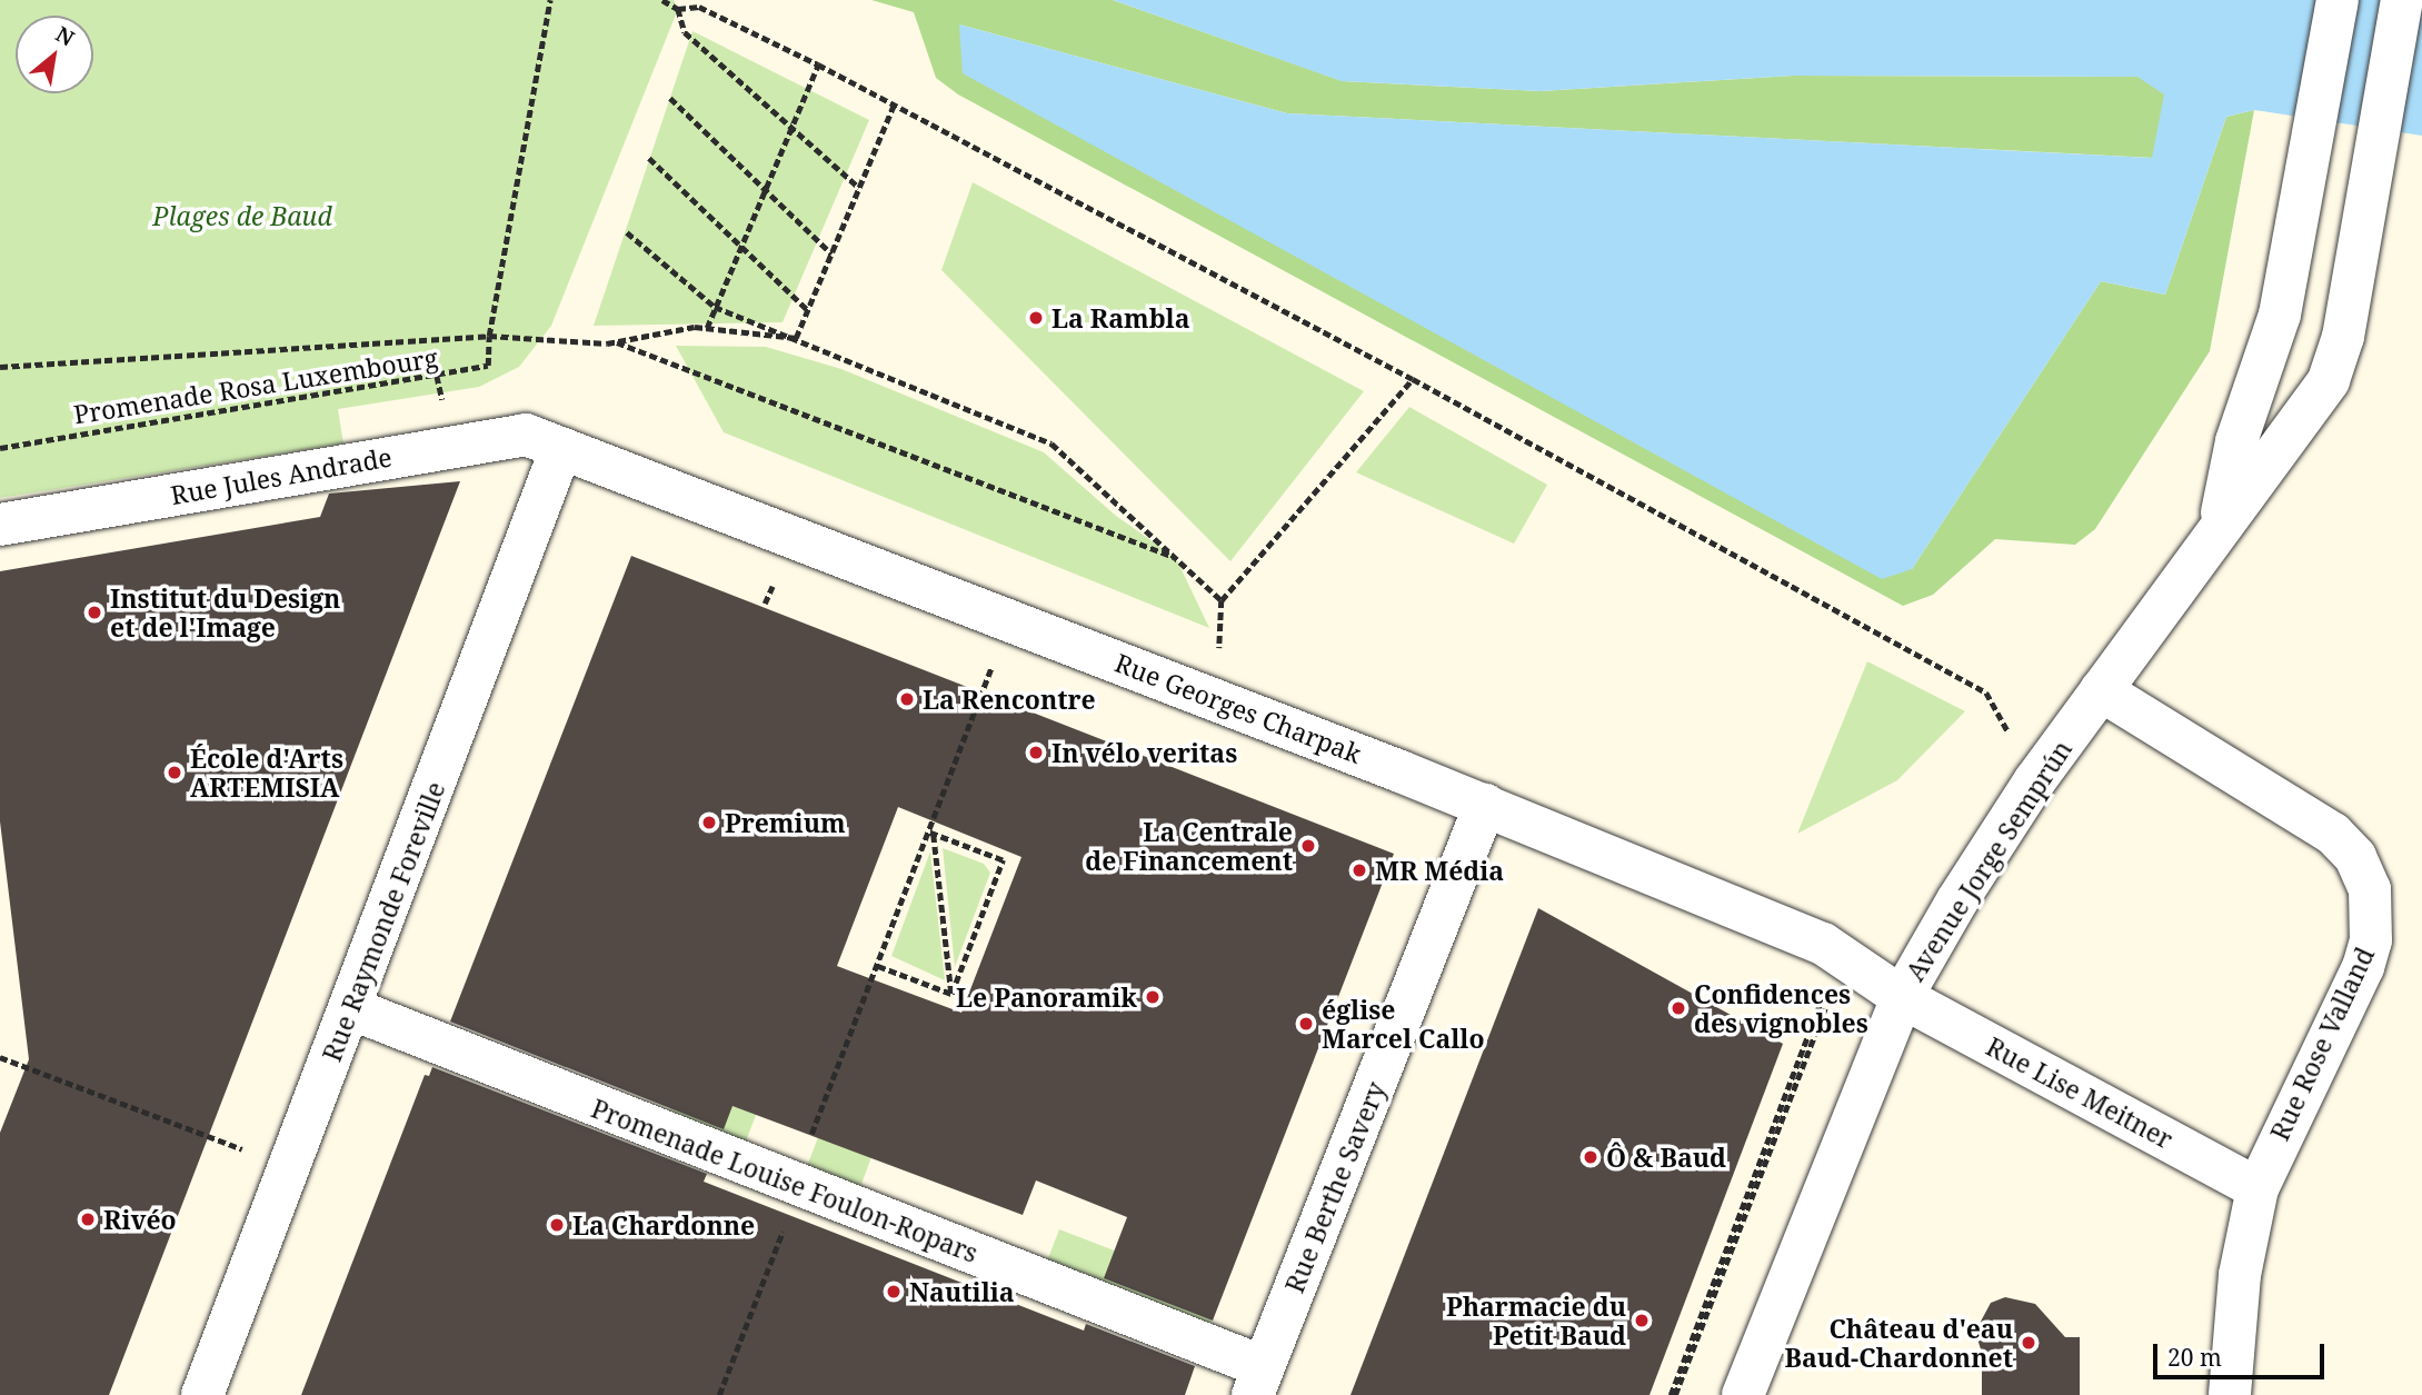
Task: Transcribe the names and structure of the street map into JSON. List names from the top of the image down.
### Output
{
  "streets": {
    "street": [
      "Rue Jules Andrade",
      "Rue Georges Charpak",
      "Avenue Jorge Semprún",
      "Rue Raymonde Foreville",
      "Rue Rose Valland",
      "Rue Lise Meitner",
      "Promenade Louise Foulon-Ropars",
      "Rue Berthe Savery"
    ],
    "path": ["Promenade Rosa Luxembourg"]
  },
  "crossings": [
    ["Rue Jules Andrade", "Rue Georges Charpak"],
    ["Rue Jules Andrade", "Rue Raymonde Foreville"],
    ["Rue Georges Charpak", "Avenue Jorge Semprún"],
    ["Rue Georges Charpak", "Rue Raymonde Foreville"],
    ["Rue Georges Charpak", "Rue Lise Meitner"],
    ["Rue Georges Charpak", "Rue Berthe Savery"],
    ["Avenue Jorge Semprún", "Rue Rose Valland"],
    ["Avenue Jorge Semprún", "Rue Lise Meitner"],
    ["Rue Raymonde Foreville", "Promenade Louise Foulon-Ropars"],
    ["Rue Rose Valland", "Rue Lise Meitner"],
    ["Promenade Louise Foulon-Ropars", "Rue Berthe Savery"]
  ],
  "parks": ["Plages de Baud"],
  "places": [
    "La Rambla",
    "Institut du Design et de l'Image",
    "La Rencontre",
    "In vélo veritas",
    "École d'Arts ARTEMISIA",
    "Premium",
    "La Centrale de Financement",
    "MR Média",
    "Le Panoramik",
    "Confidences des vignobles",
    "église Marcel Callo",
    "Ô & Baud",
    "Rivéo",
    "La Chardonne",
    "Nautilia",
    "Pharmacie du Petit Baud",
    "Château d'eau Baud-Chardonnet"
  ],
  "scale_bar": "20 m",
  "north": "top right"
}
